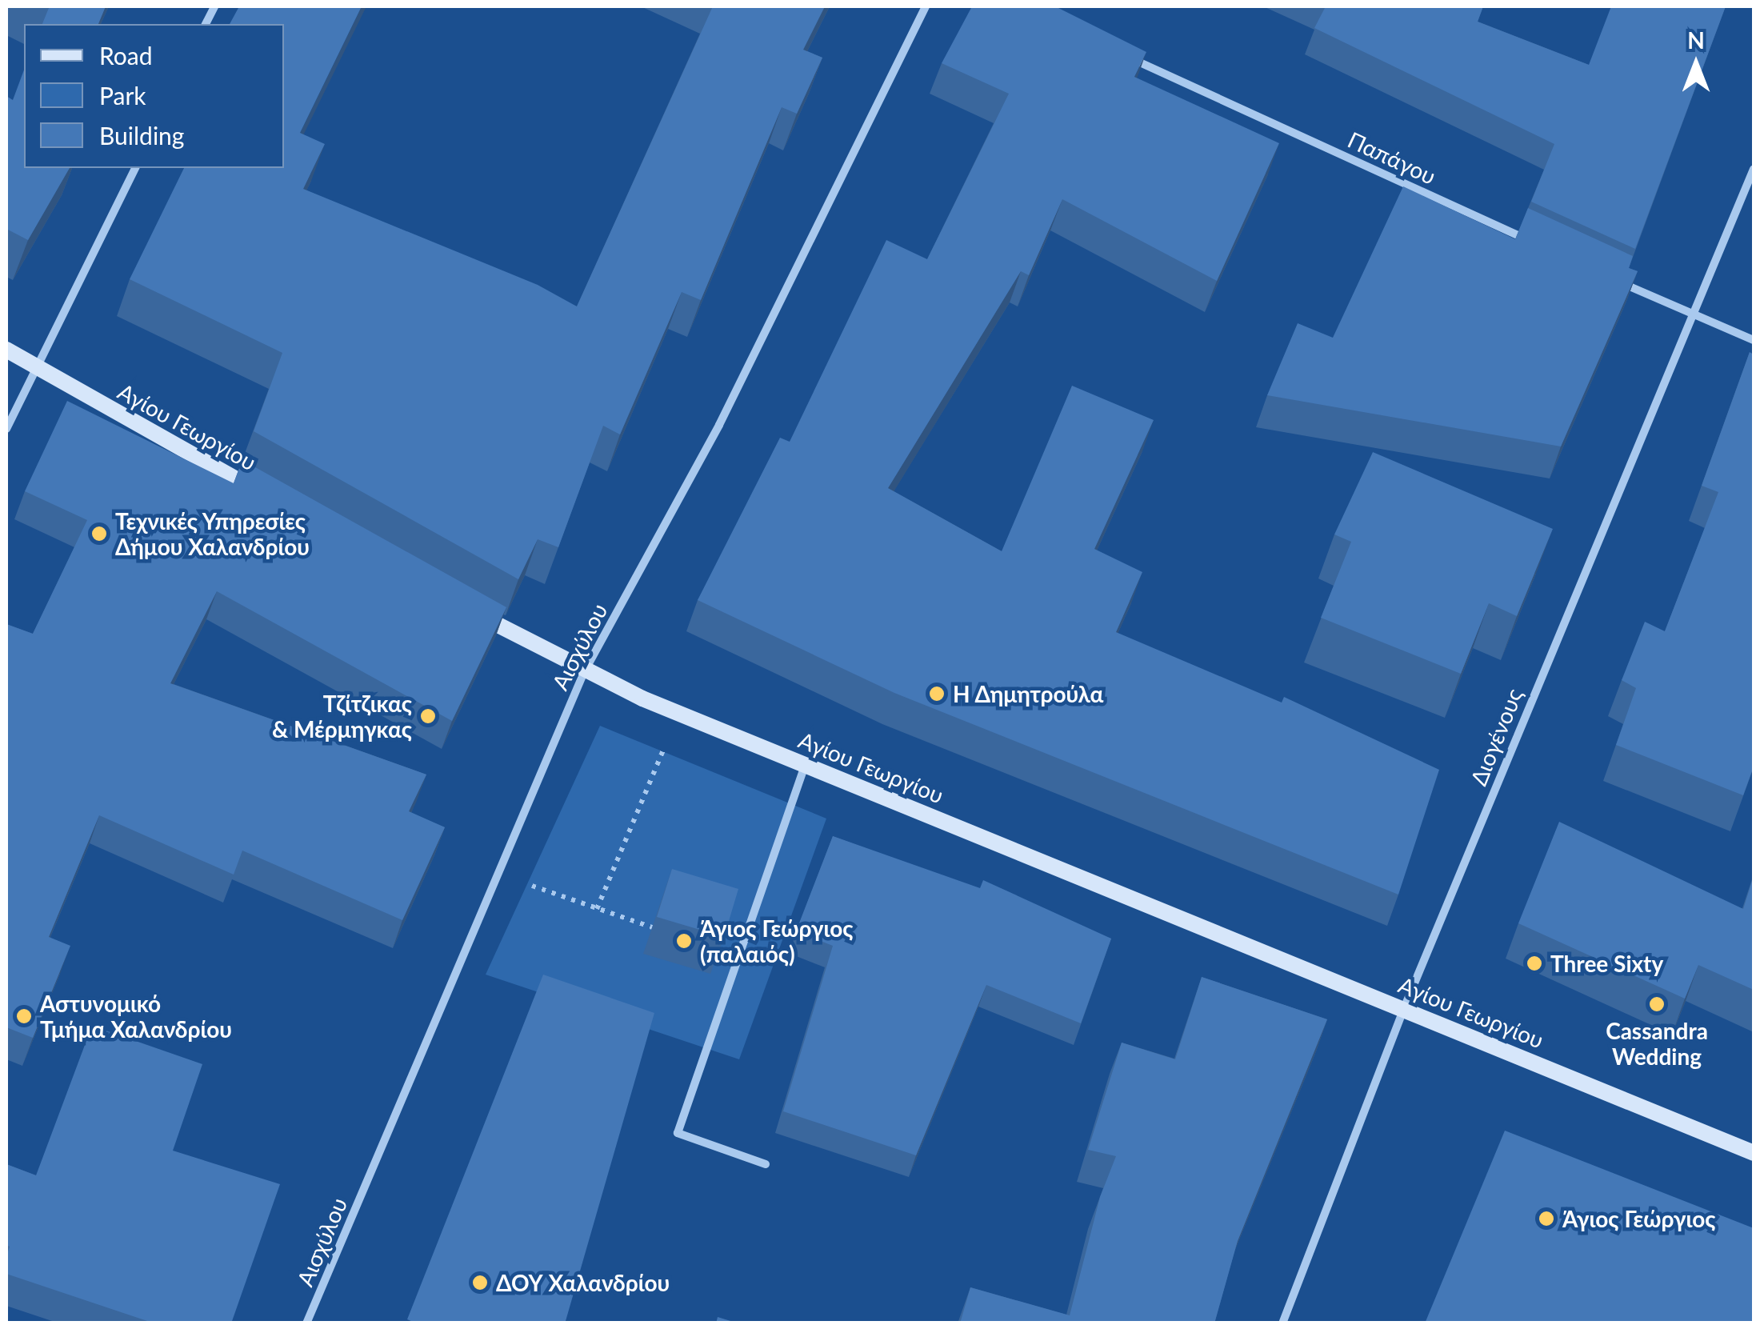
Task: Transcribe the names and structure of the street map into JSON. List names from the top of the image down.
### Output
{
  "streets": {
    "street": [
      "Παπάγου",
      "Αγίου Γεωργίου",
      "Αισχύλου",
      "Διογένους"
    ]
  },
  "crossings": [
    ["Αγίου Γεωργίου", "Αισχύλου"],
    ["Αγίου Γεωργίου", "Διογένους"]
  ],
  "places": [
    "Τεχνικές Υπηρεσίες Δήμου Χαλανδρίου",
    "Η Δημητρούλα",
    "Τζίτζικας & Μέρμηγκας",
    "Άγιος Γεώργιος (παλαιός)",
    "Three Sixty",
    "Cassandra Wedding",
    "Αστυνομικό Τμήμα Χαλανδρίου",
    "Άγιος Γεώργιος",
    "ΔΟΥ Χαλανδρίου"
  ],
  "legend": ["Road", "Park", "Building"],
  "north": "top"
}
